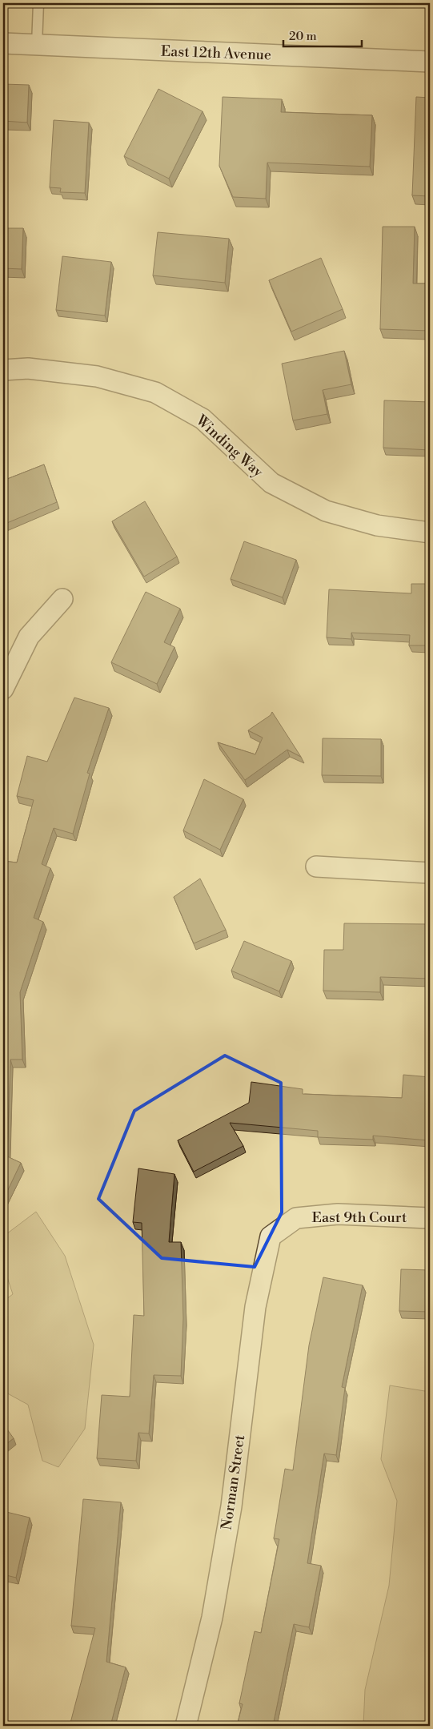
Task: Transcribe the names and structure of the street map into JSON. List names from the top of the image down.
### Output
{
  "streets": {
    "street": [
      "East 12th Avenue",
      "Winding Way",
      "East 9th Court",
      "Norman Street"
    ]
  },
  "crossings": [
    ["East 9th Court", "Norman Street"]
  ],
  "scale_bar": "20 m"
}
